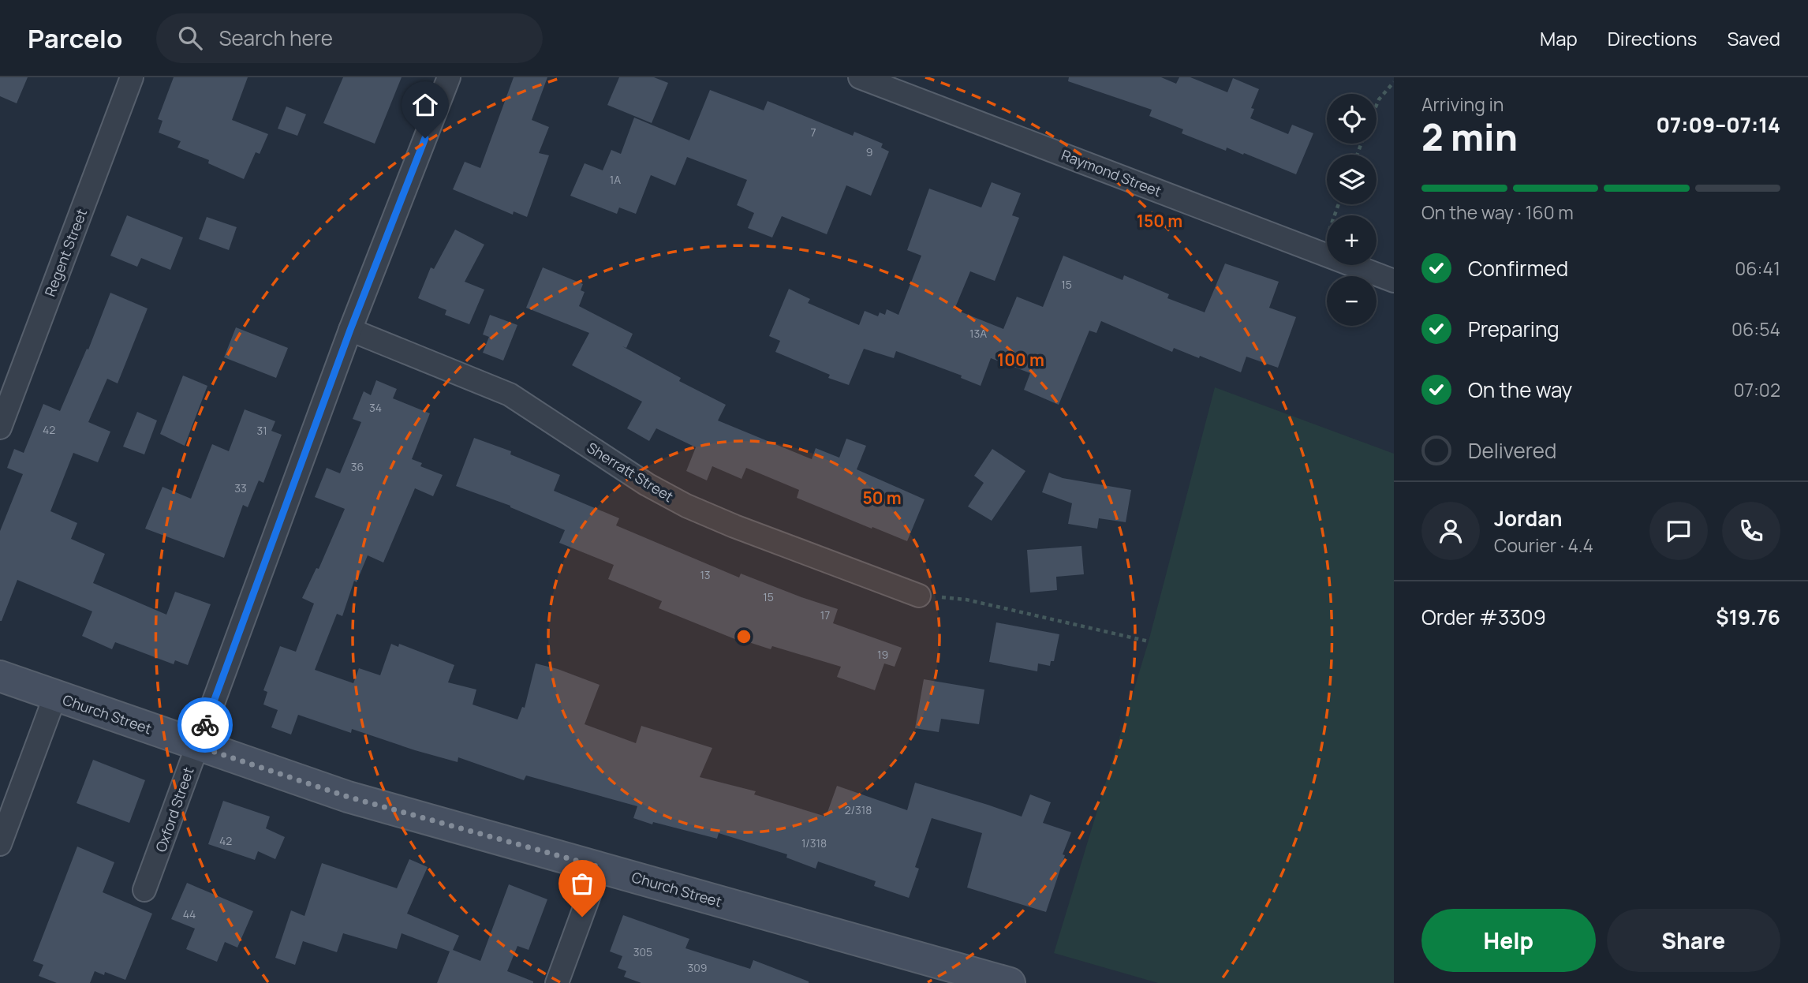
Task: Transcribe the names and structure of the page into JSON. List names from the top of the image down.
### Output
{
  "streets": {
    "street": [
      "Raymond Street",
      "Regent Street",
      "Sherratt Street",
      "Church Street",
      "Oxford Street"
    ]
  },
  "crossings": [
    ["Sherratt Street", "Oxford Street"],
    ["Church Street", "Oxford Street"]
  ],
  "house_numbers": [
    "7",
    "9",
    "1A",
    "15",
    "13A",
    "34",
    "42",
    "31",
    "36",
    "33",
    "13",
    "15",
    "17",
    "19",
    "2/318",
    "42",
    "1/318",
    "44",
    "305",
    "309"
  ],
  "page": {
    "header": "Parcelo",
    "search": "Search here",
    "nav": ["Map", "Directions", "Saved"],
    "heading": ["2 min", "Arriving in", "07:09–07:14"],
    "panel": [
      "Jordan",
      "Courier · 4.4",
      "Order #3309",
      "$19.76"
    ],
    "map_buttons": ["+", "−"],
    "bar": "On the way · 160 m",
    "list": [
      ["Confirmed", "06:41"],
      ["Preparing", "06:54"],
      ["On the way", "07:02"],
      "Delivered"
    ],
    "buttons": ["Help", "Share"]
  },
  "rings": ["150 m", "100 m", "50 m"]
}
